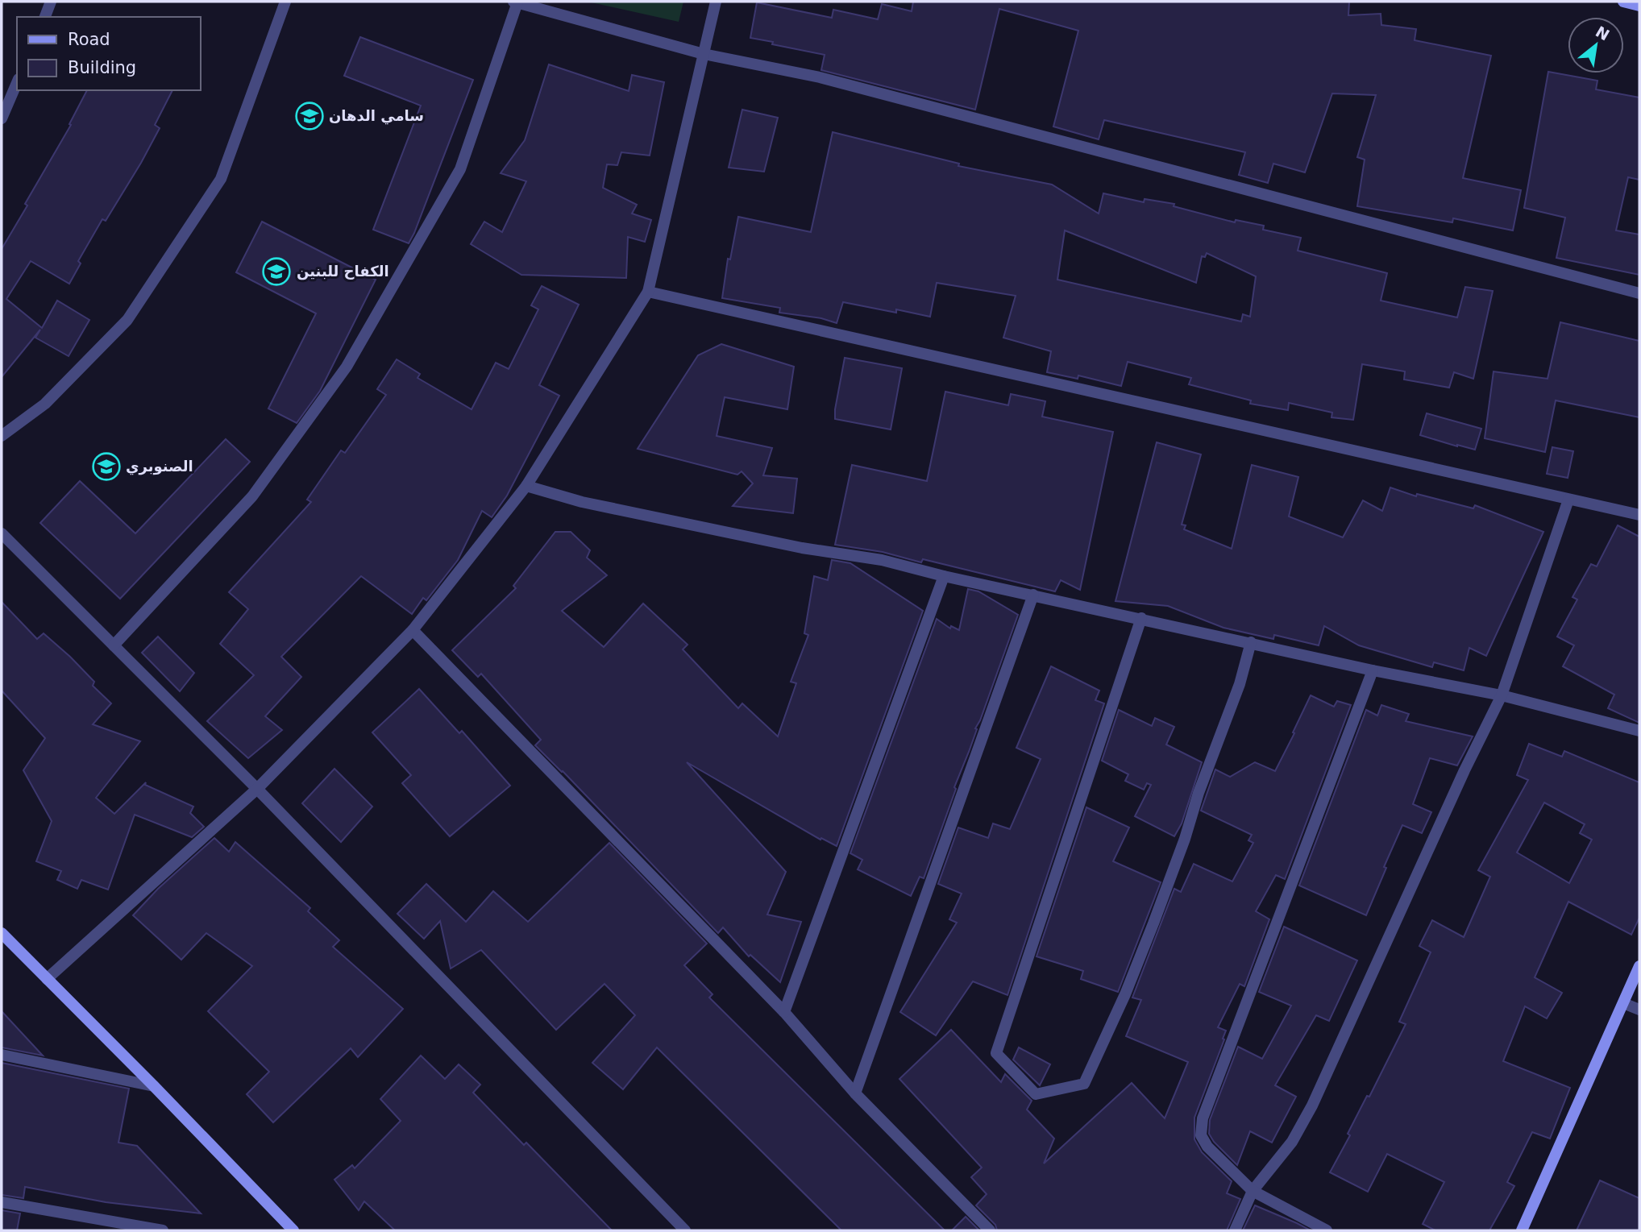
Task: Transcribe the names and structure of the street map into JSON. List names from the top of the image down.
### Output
{
  "places": {
    "school or university": ["سامي الدهان", "الكفاح للبنين", "الصنوبري"]
  },
  "legend": ["Road", "Building"],
  "north": "top right"
}
